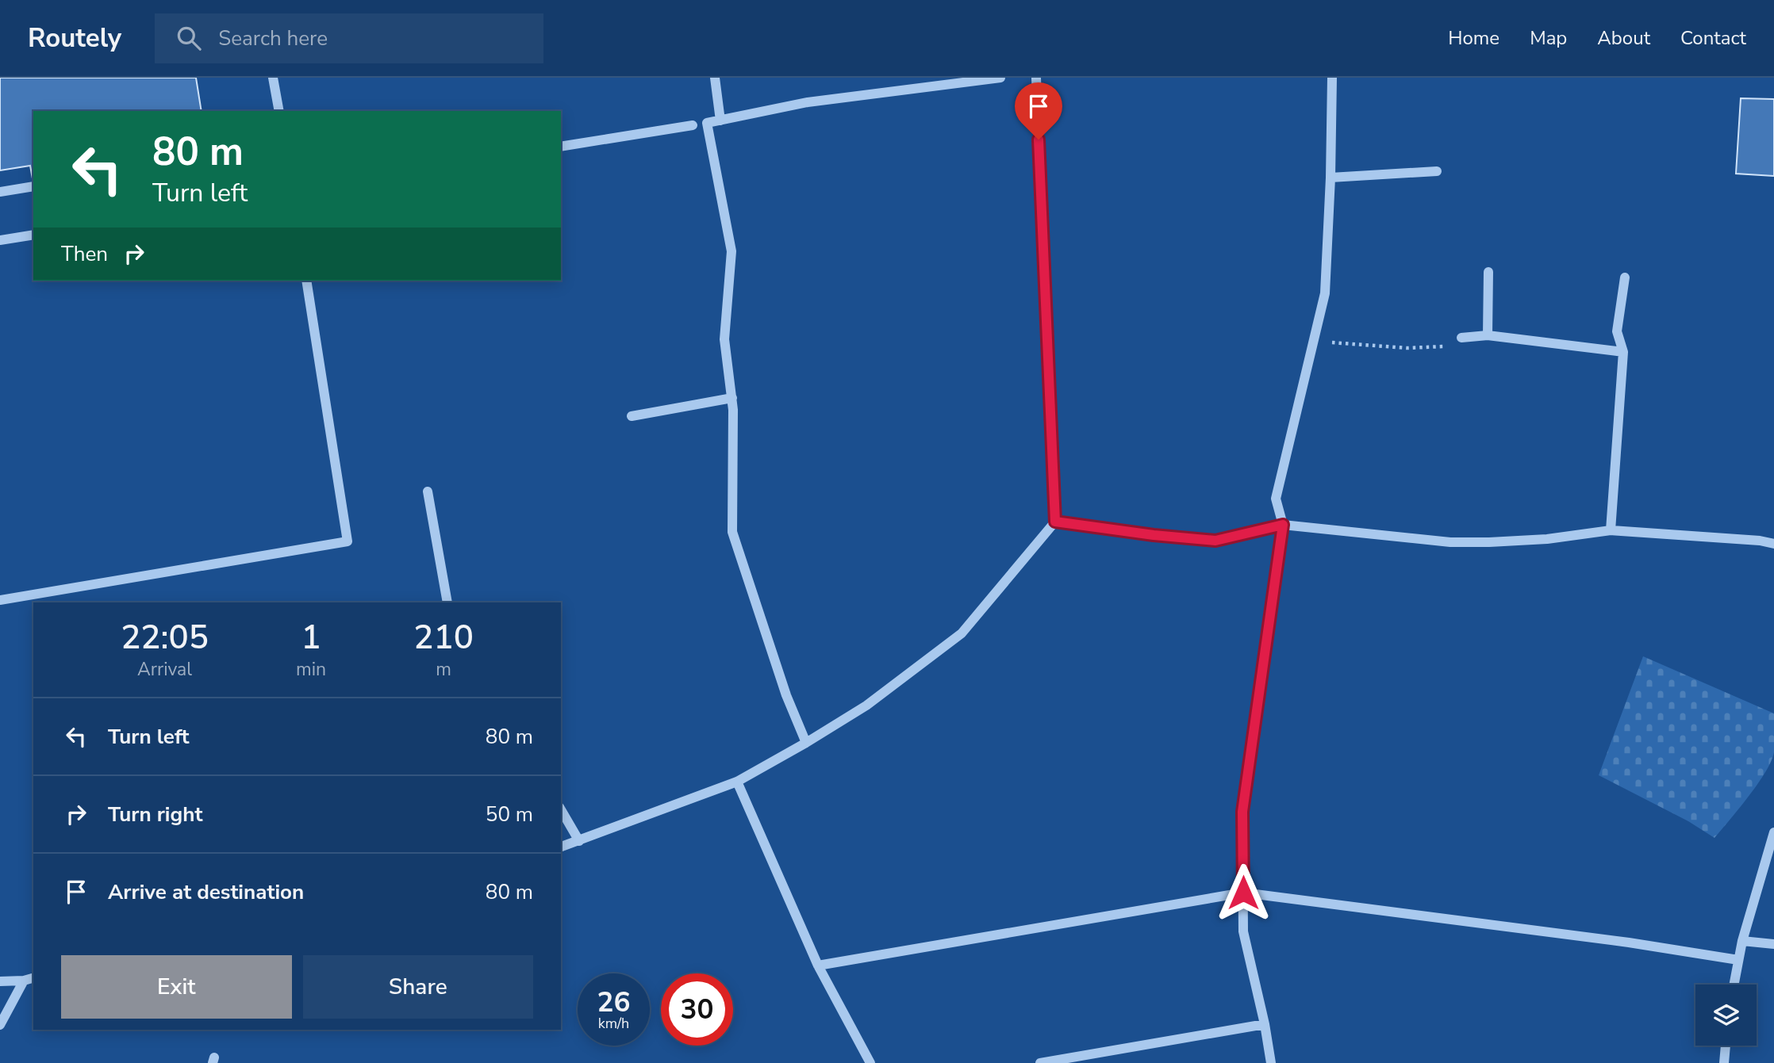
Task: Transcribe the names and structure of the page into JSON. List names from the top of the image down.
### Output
{
  "page": {
    "header": "Routely",
    "search": "Search here",
    "nav": [
      "Home",
      "Map",
      "About",
      "Contact"
    ],
    "turn": ["80 m", "Turn left"],
    "then": "Then",
    "eta": [
      "22:05",
      "Arrival",
      "1",
      "min",
      "210",
      "m"
    ],
    "list": [
      {
        "name": "Turn left",
        "value": "80 m"
      },
      {
        "name": "Turn right",
        "value": "50 m"
      },
      {
        "name": "Arrive at destination",
        "value": "80 m"
      }
    ],
    "buttons": ["Exit", "Share"],
    "speed": "26 km/h",
    "limit": "30"
  }
}
